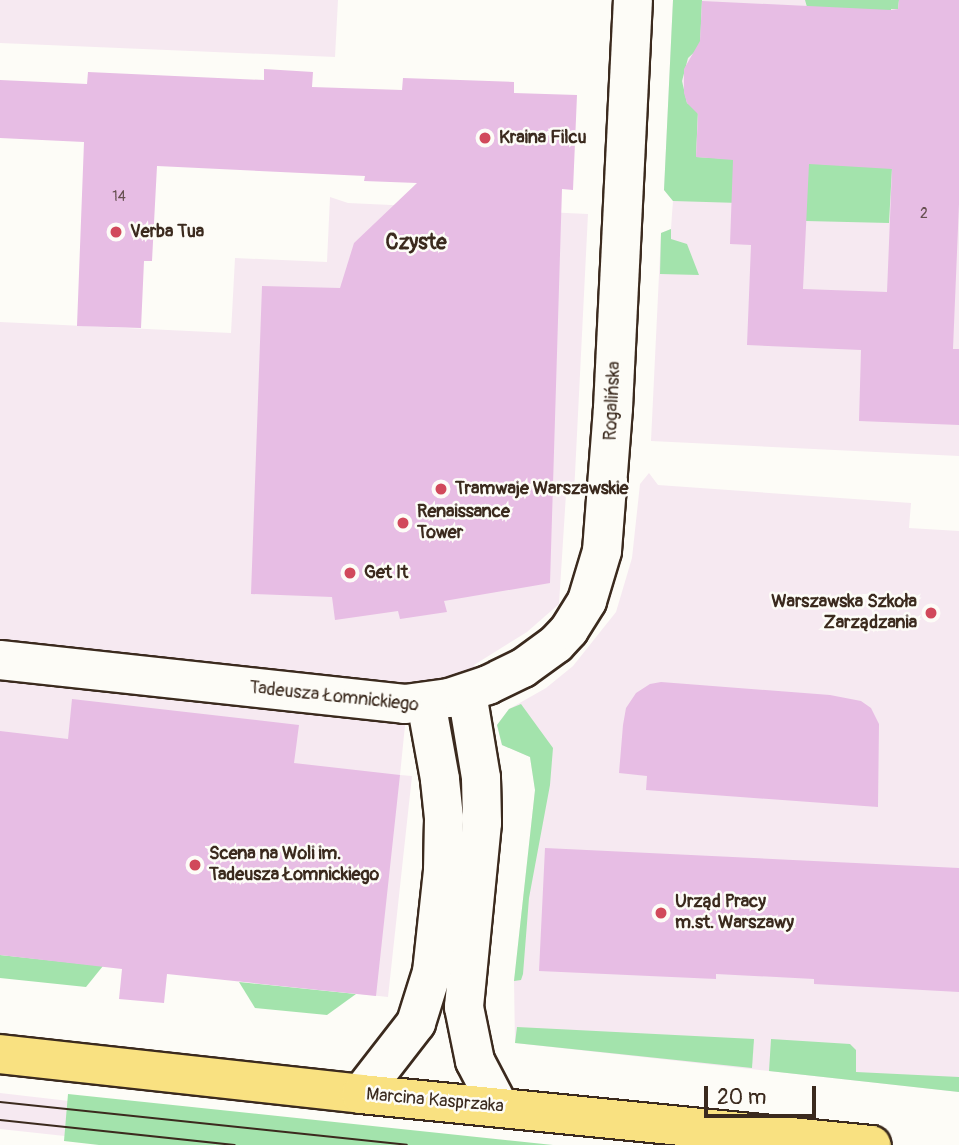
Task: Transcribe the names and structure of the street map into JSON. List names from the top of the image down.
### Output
{
  "streets": {
    "main road": ["Marcina Kasprzaka"],
    "street": ["Rogalińska", "Tadeusza Łomnickiego"]
  },
  "crossings": [
    ["Rogalińska", "Tadeusza Łomnickiego"],
    ["Tadeusza Łomnickiego", "Marcina Kasprzaka"]
  ],
  "districts": ["Czyste"],
  "places": [
    "Kraina Filcu",
    "Verba Tua",
    "Tramwaje Warszawskie",
    "Renaissance Tower",
    "Get It",
    "Warszawska Szkoła Zarządzania",
    "Scena na Woli im. Tadeusza Łomnickiego",
    "Urząd Pracy m.st. Warszawy"
  ],
  "house_numbers": ["14", "2"],
  "scale_bar": "20 m"
}
